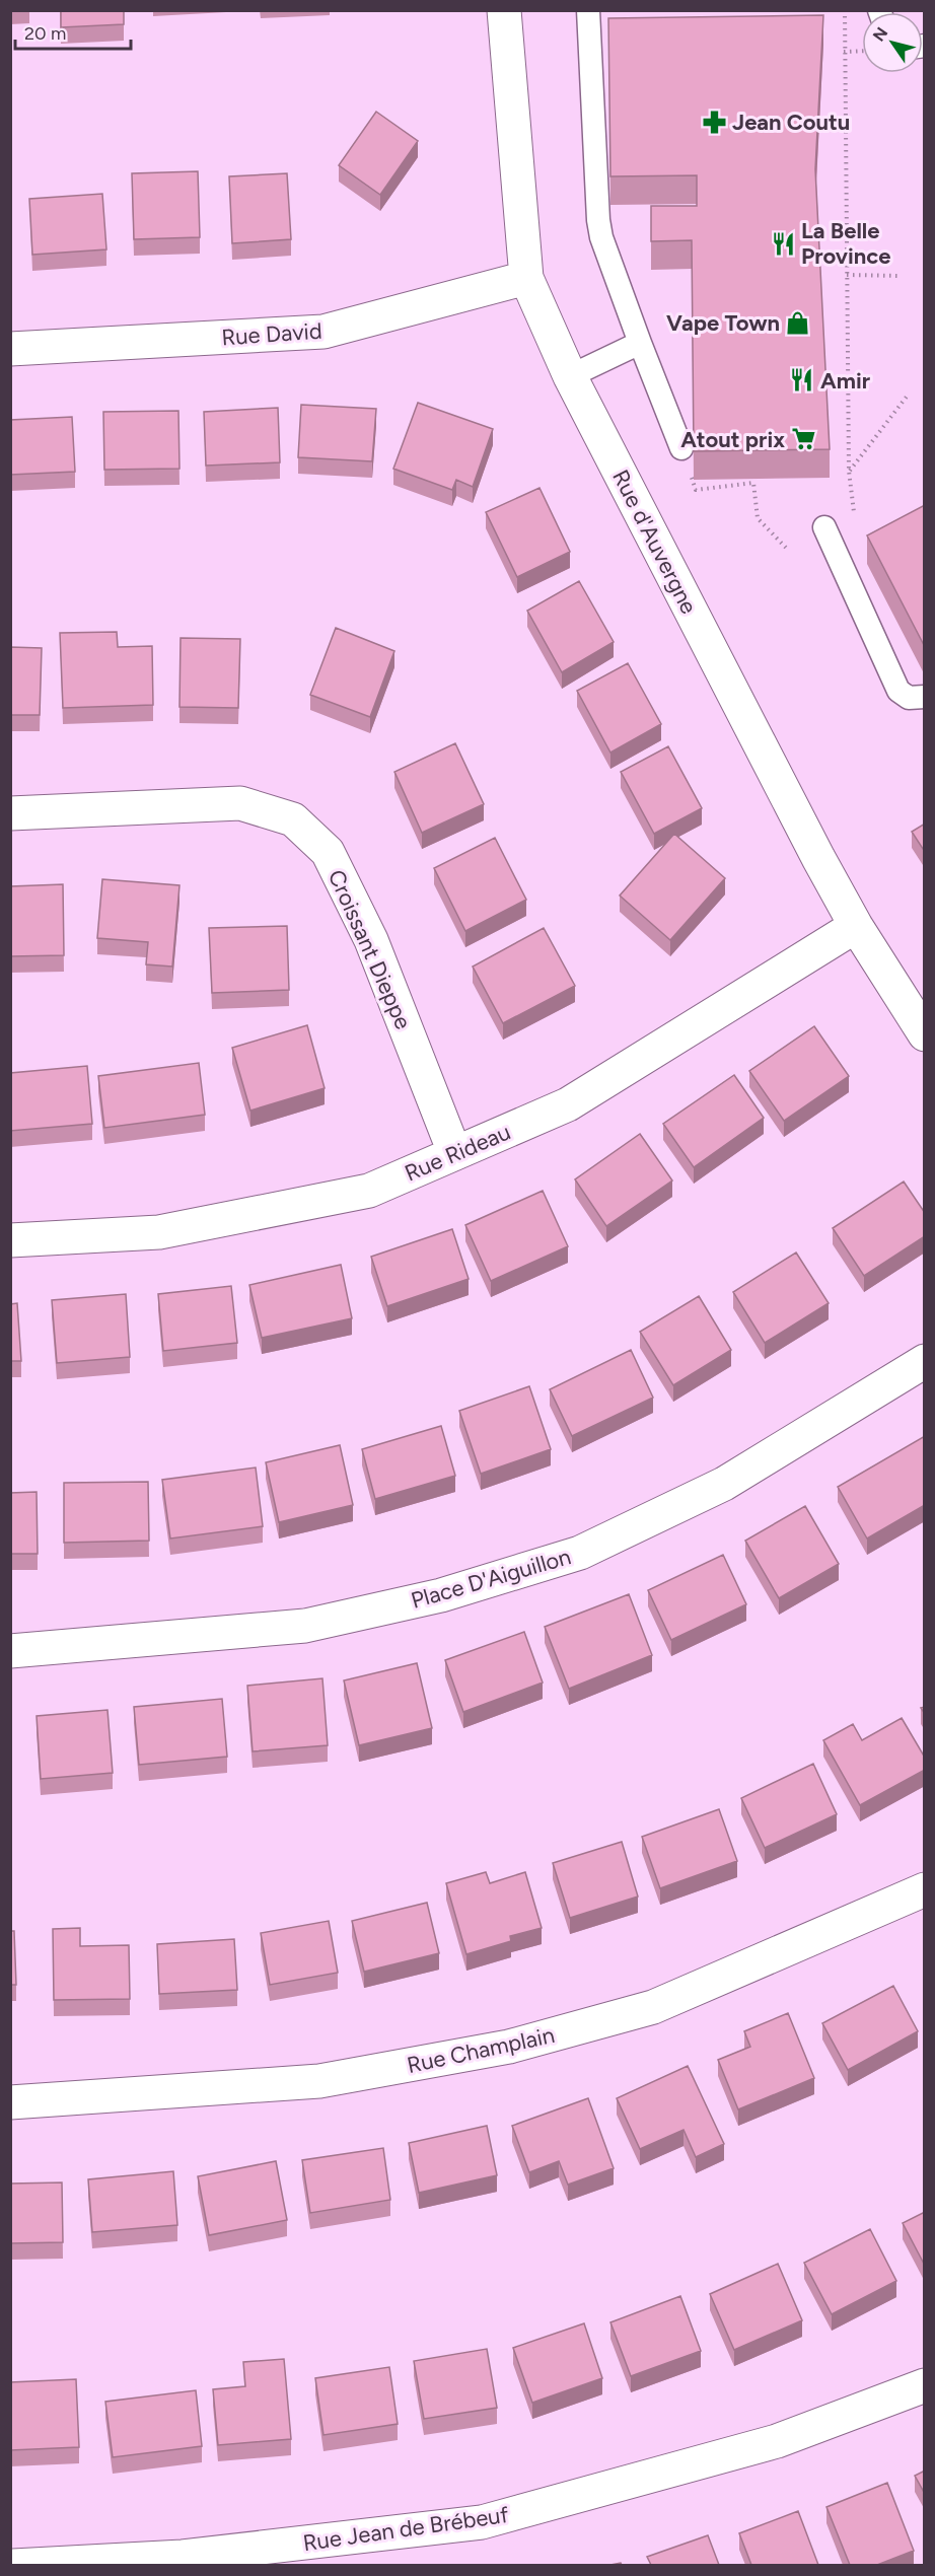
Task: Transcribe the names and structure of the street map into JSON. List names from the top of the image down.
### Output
{
  "streets": {
    "street": [
      "Rue David",
      "Rue d'Auvergne",
      "Croissant Dieppe",
      "Rue Rideau",
      "Place D'Aiguillon",
      "Rue Champlain",
      "Rue Jean de Brébeuf"
    ]
  },
  "crossings": [
    ["Rue David", "Rue d'Auvergne"],
    ["Rue d'Auvergne", "Rue Rideau"],
    ["Croissant Dieppe", "Rue Rideau"]
  ],
  "places": {
    "pharmacy": ["Jean Coutu"],
    "restaurant": ["La Belle Province", "Amir"],
    "shop": ["Vape Town"],
    "supermarket": ["Atout prix"]
  },
  "scale_bar": "20 m",
  "north": "top left"
}
